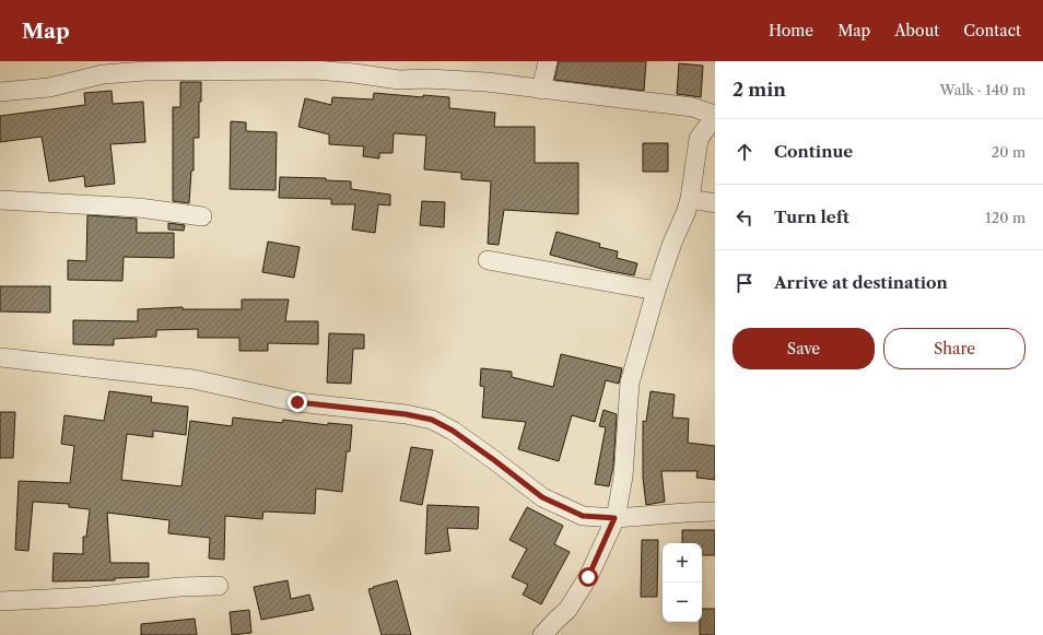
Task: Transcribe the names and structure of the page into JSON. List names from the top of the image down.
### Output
{
  "page": {
    "header": "Map",
    "nav": [
      "Home",
      "Map",
      "About",
      "Contact"
    ],
    "heading": ["2 min", "Walk · 140 m"],
    "list": [
      ["Continue", "20 m"],
      ["Turn left", "120 m"],
      "Arrive at destination"
    ],
    "buttons": ["Save", "Share"],
    "map_buttons": ["+", "−"]
  }
}
